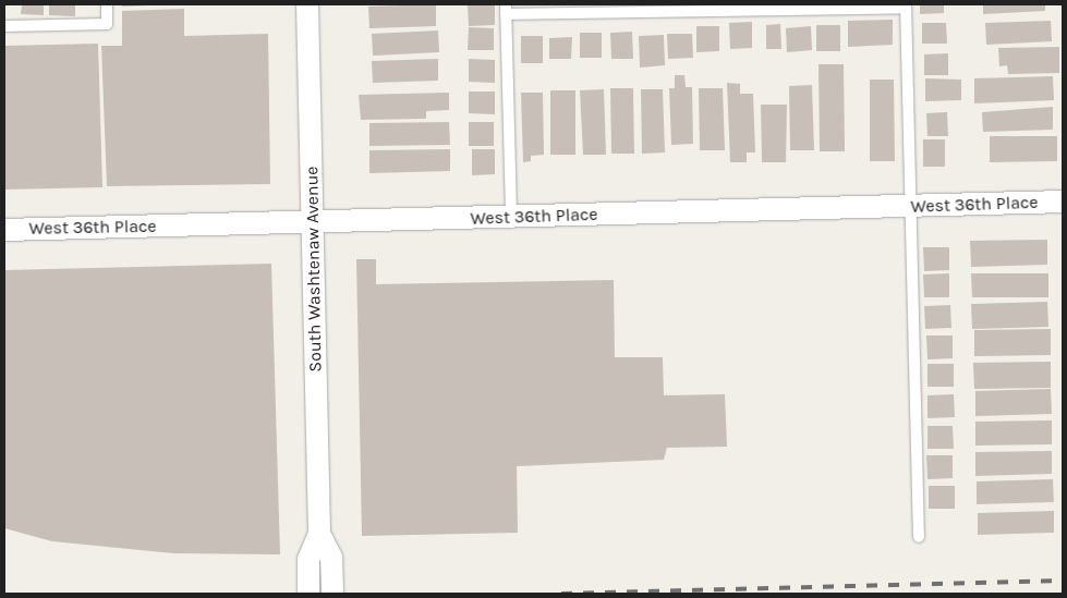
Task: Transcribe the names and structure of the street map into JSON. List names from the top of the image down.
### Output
{
  "streets": {
    "street": ["West 36th Place", "South Washtenaw Avenue"]
  },
  "crossings": [
    ["West 36th Place", "South Washtenaw Avenue"]
  ]
}
